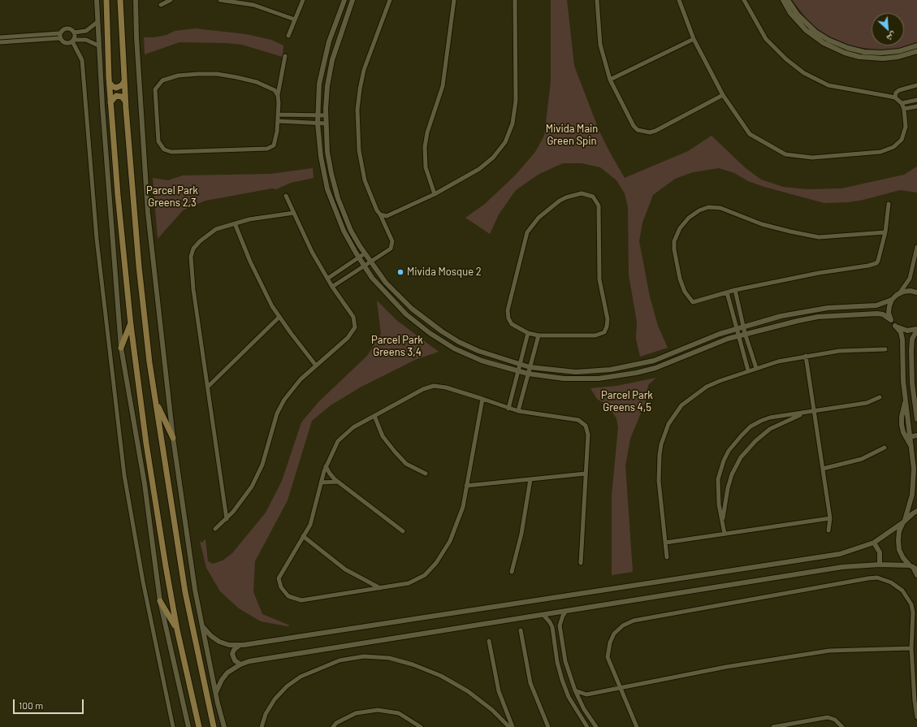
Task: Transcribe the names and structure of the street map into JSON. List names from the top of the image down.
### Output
{
  "parks": [
    "Mivida Main Green Spin",
    "Parcel Park Greens 2,3",
    "Parcel Park Greens 3,4",
    "Parcel Park Greens 4,5"
  ],
  "places": ["Mivida Mosque 2"],
  "scale_bar": "100 m",
  "north": "bottom right"
}
